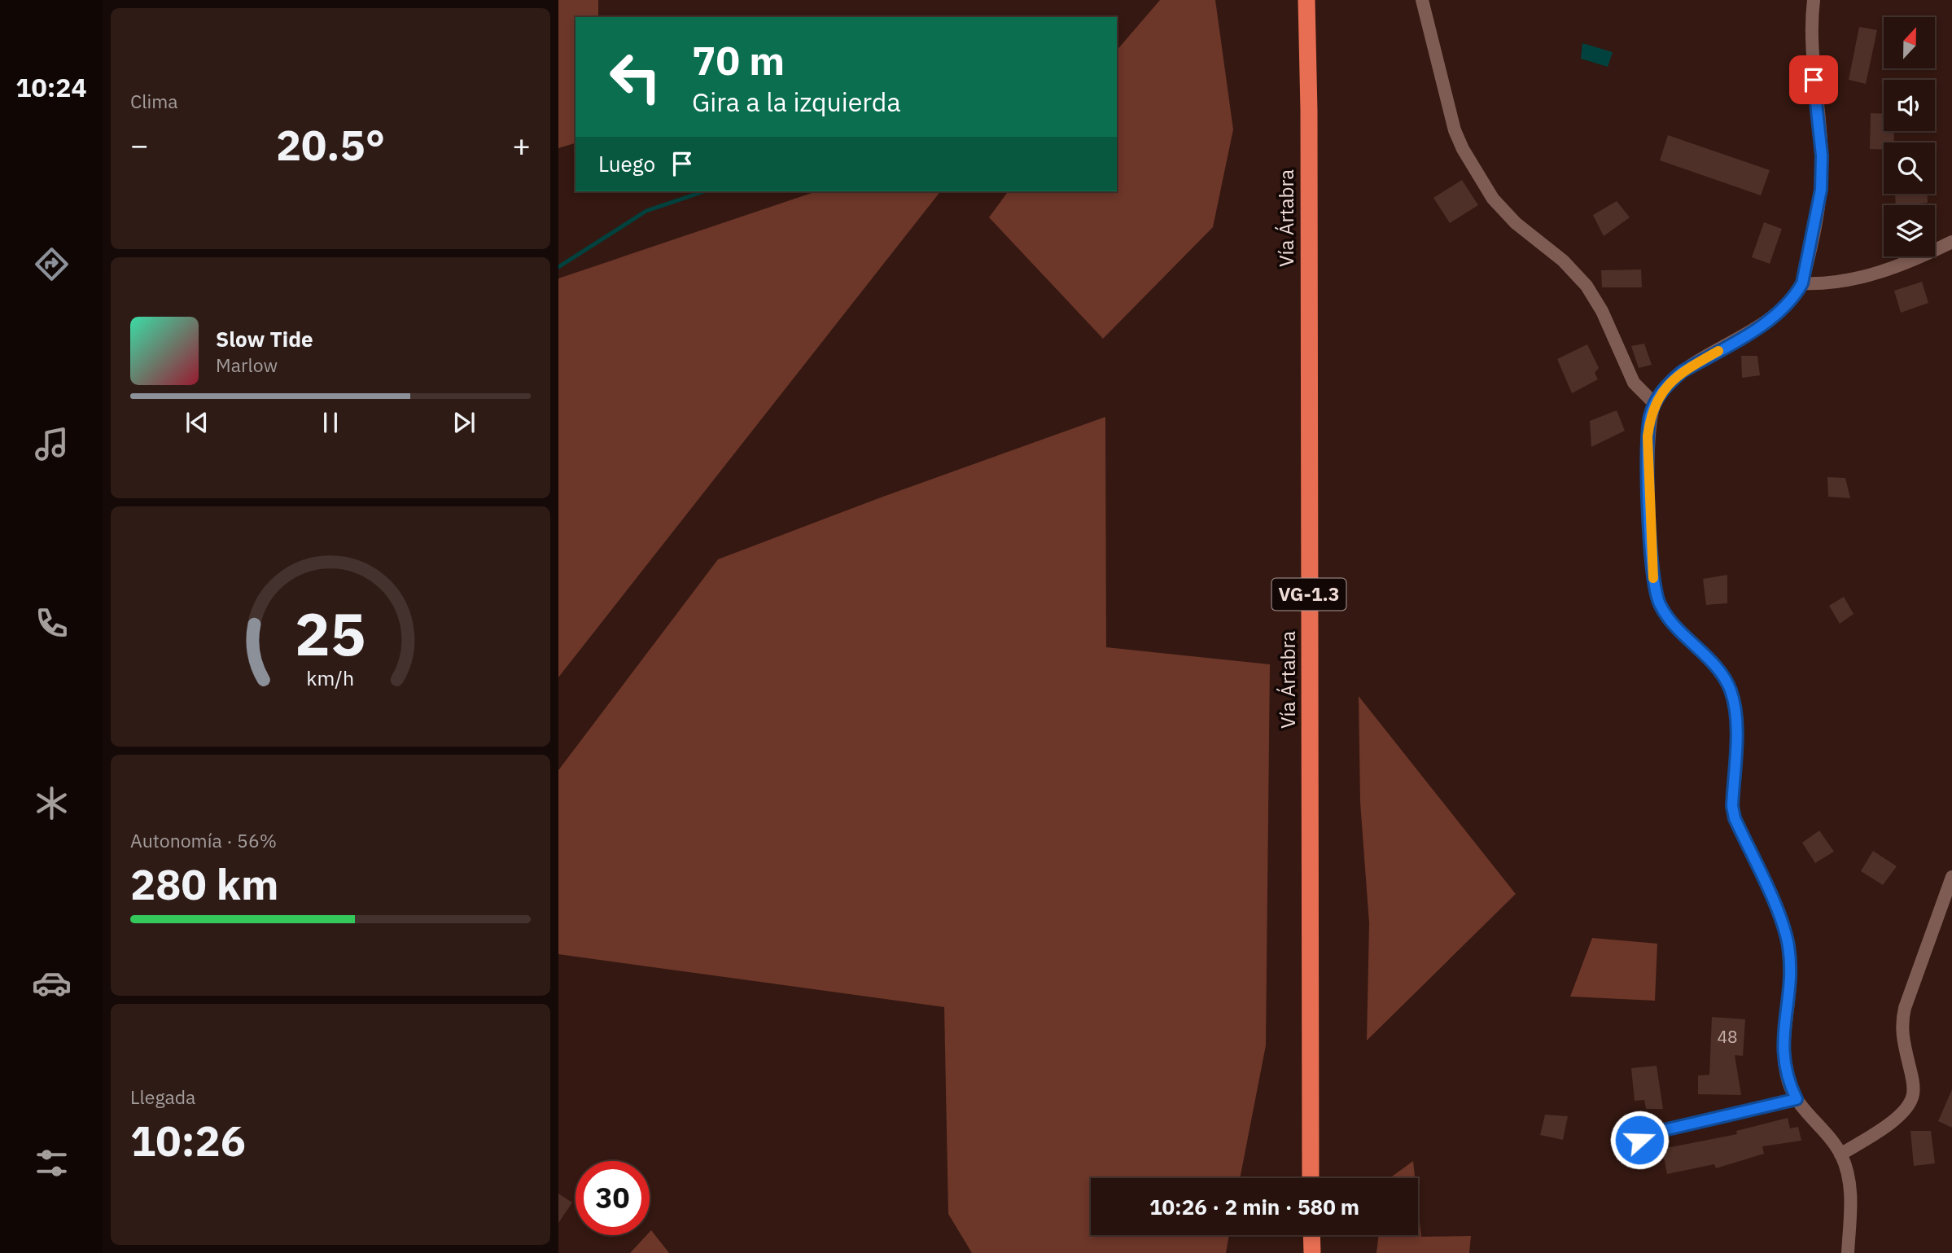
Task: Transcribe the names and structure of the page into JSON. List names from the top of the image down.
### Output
{
  "streets": {
    "highway": ["Vía Ártabra", "VG-1.3"]
  },
  "house_numbers": ["48"],
  "north": "top",
  "page": {
    "tabs": "10:24",
    "tile": [
      "Clima",
      ["Autonomía · 56%", "280 km"],
      ["Llegada", "10:26"]
    ],
    "turn": ["70 m", "Gira a la izquierda"],
    "heat": ["−", "20.5°", "+"],
    "then": "Luego",
    "song": ["Slow Tide", "Marlow"],
    "limit": "30",
    "trip": "10:26 · 2 min · 580 m",
    "gauge": ["25", "km/h"]
  }
}
